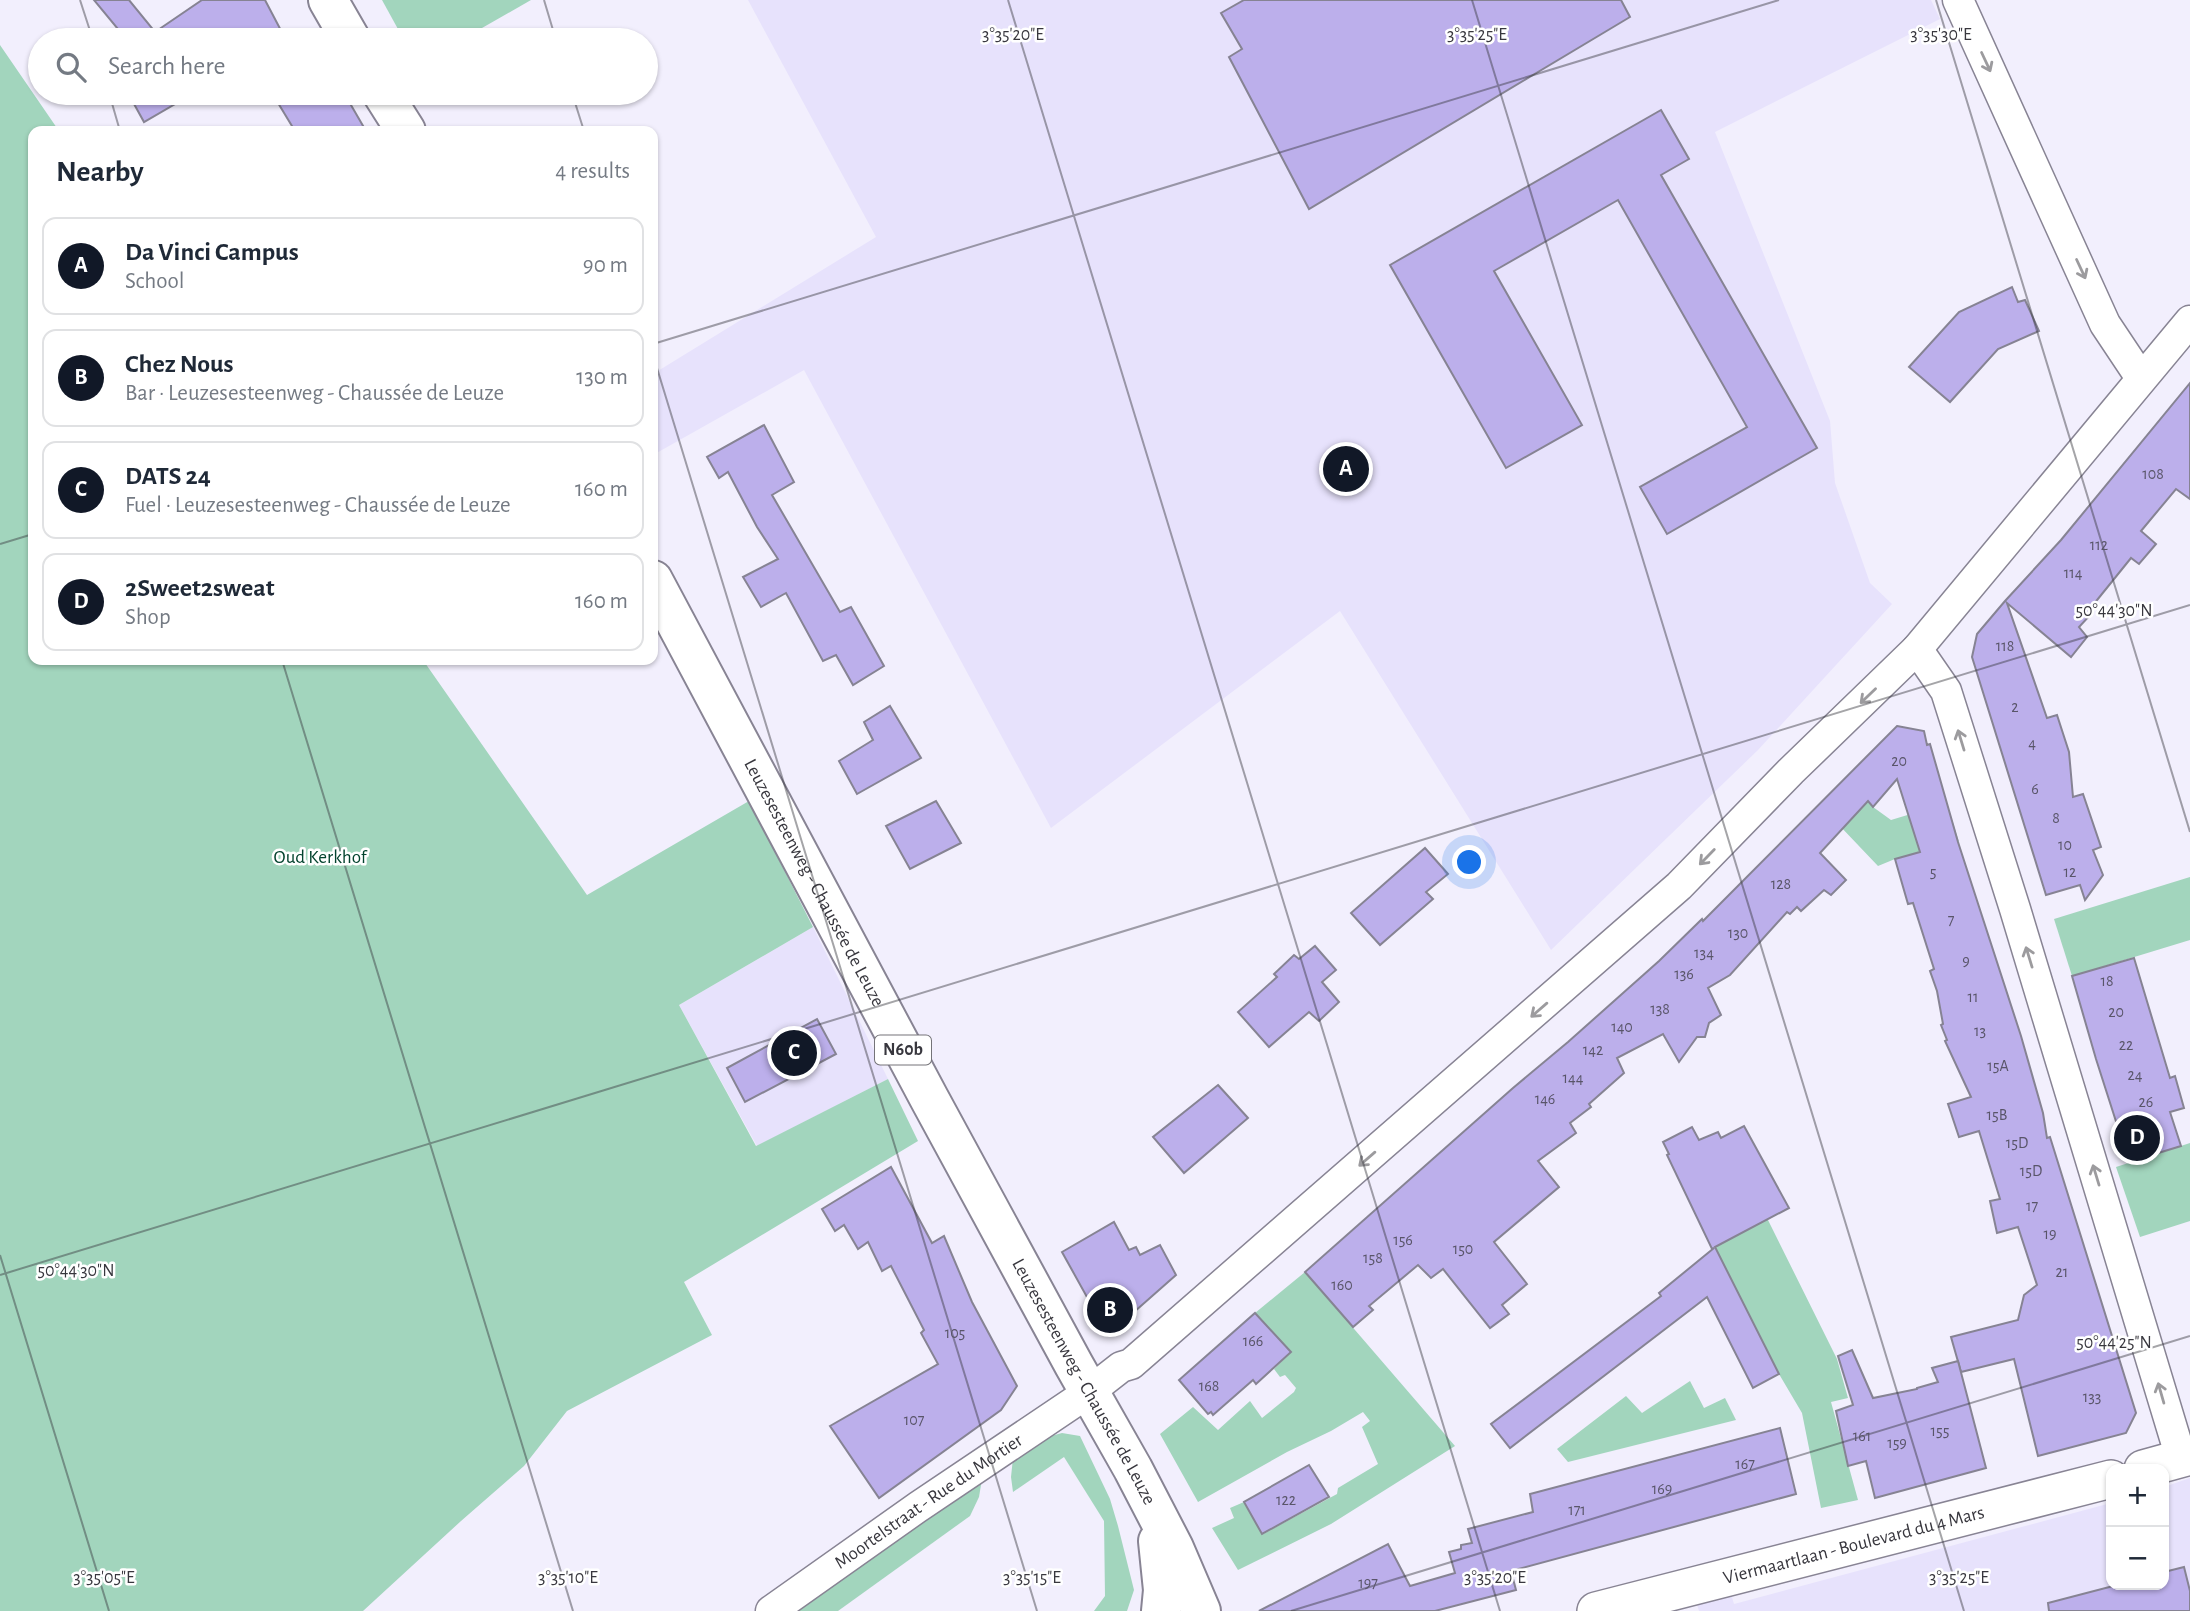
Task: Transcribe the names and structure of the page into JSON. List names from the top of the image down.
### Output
{
  "streets": {
    "main road": ["Leuzesesteenweg - Chaussée de Leuze", "N60b"],
    "street": ["Moortelstraat - Rue du Mortier", "Viermaartlaan - Boulevard du 4 Mars"]
  },
  "crossings": [
    ["Leuzesesteenweg - Chaussée de Leuze", "Moortelstraat - Rue du Mortier"]
  ],
  "one_way": ["Moortelstraat - Rue du Mortier"],
  "parks": ["Oud Kerkhof"],
  "house_numbers": [
    "108",
    "112",
    "114",
    "118",
    "2",
    "4",
    "20",
    "6",
    "8",
    "10",
    "5",
    "12",
    "128",
    "7",
    "130",
    "134",
    "9",
    "136",
    "18",
    "11",
    "138",
    "20",
    "140",
    "13",
    "22",
    "142",
    "15A",
    "24",
    "144",
    "146",
    "26",
    "15B",
    "15D",
    "15D",
    "17",
    "19",
    "156",
    "150",
    "158",
    "21",
    "160",
    "105",
    "166",
    "168",
    "133",
    "107",
    "155",
    "161",
    "159",
    "167",
    "169",
    "122",
    "171",
    "197"
  ],
  "page": {
    "search": "Search here",
    "heading": ["Nearby", "4 results"],
    "list": [
      {
        "mark": "A",
        "name": "Da Vinci Campus",
        "note": "School",
        "value": "90 m"
      },
      {
        "mark": "B",
        "name": "Chez Nous",
        "note": "Bar · Leuzesesteenweg - Chaussée de Leuze",
        "value": "130 m"
      },
      {
        "mark": "C",
        "name": "DATS 24",
        "note": "Fuel · Leuzesesteenweg - Chaussée de Leuze",
        "value": "160 m"
      },
      {
        "mark": "D",
        "name": "2Sweet2sweat",
        "note": "Shop",
        "value": "160 m"
      }
    ],
    "pins": [
      "A",
      "C",
      "D",
      "B"
    ],
    "map_buttons": ["+", "−"]
  },
  "coordinates": [
    "3°35'20\"E",
    "3°35'25\"E",
    "3°35'30\"E",
    "50°44'30\"N",
    "50°44'25\"N",
    "3°35'05\"E",
    "3°35'10\"E",
    "3°35'15\"E"
  ]
}
